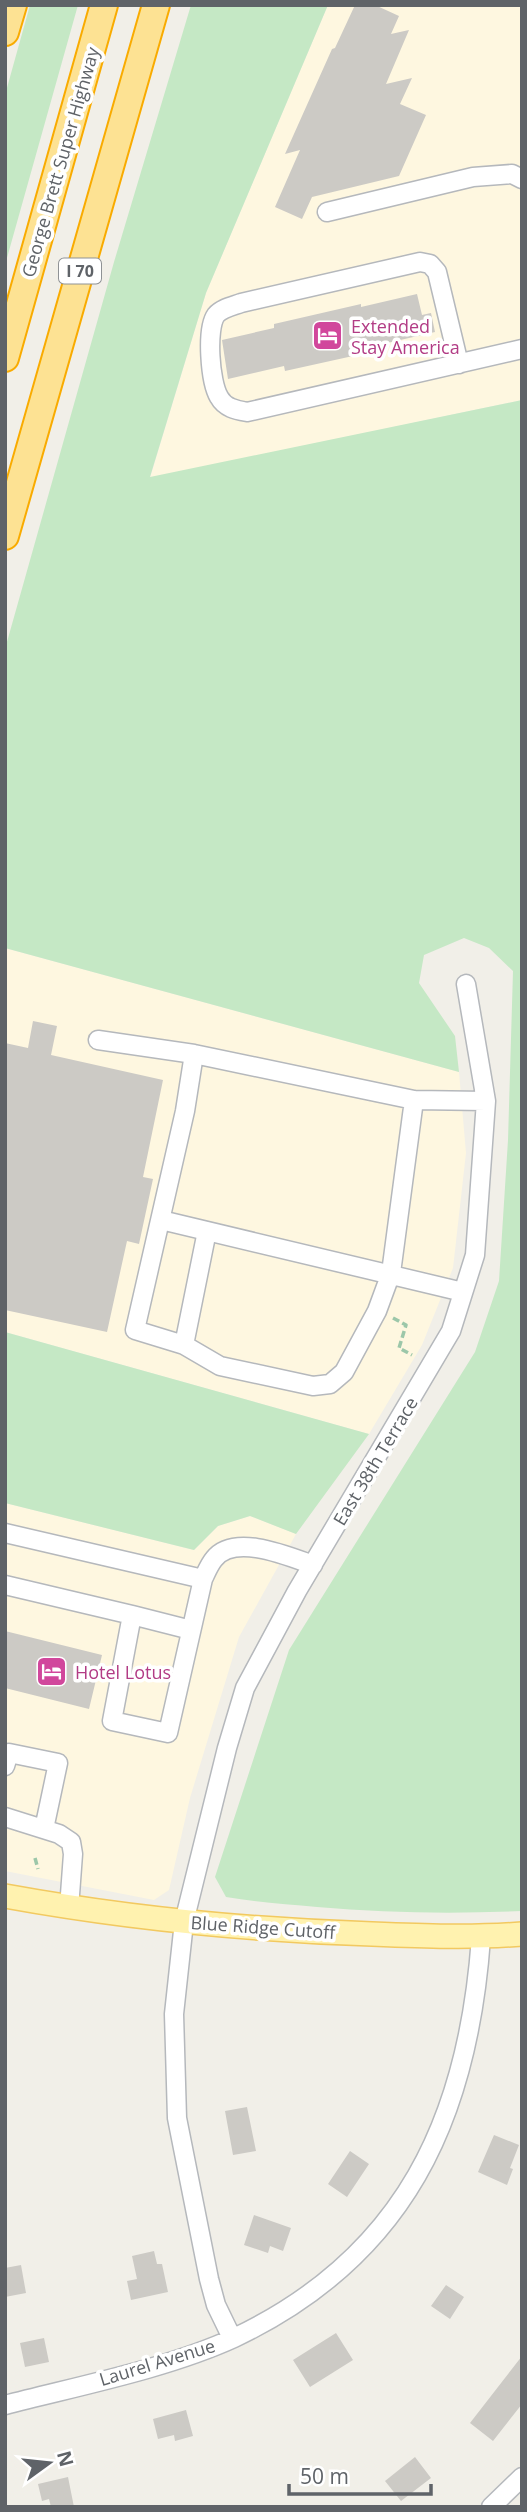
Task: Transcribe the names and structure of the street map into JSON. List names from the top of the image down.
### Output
{
  "streets": {
    "highway": ["George Brett Super Highway", "I 70"],
    "main road": ["Blue Ridge Cutoff"],
    "street": ["East 38th Terrace", "Laurel Avenue"]
  },
  "crossings": [
    ["East 38th Terrace", "Blue Ridge Cutoff"],
    ["East 38th Terrace", "Laurel Avenue"],
    ["Blue Ridge Cutoff", "Laurel Avenue"]
  ],
  "places": {
    "hotel": ["Extended Stay America", "Hotel Lotus"]
  },
  "scale_bar": "50 m",
  "north": "right"
}
